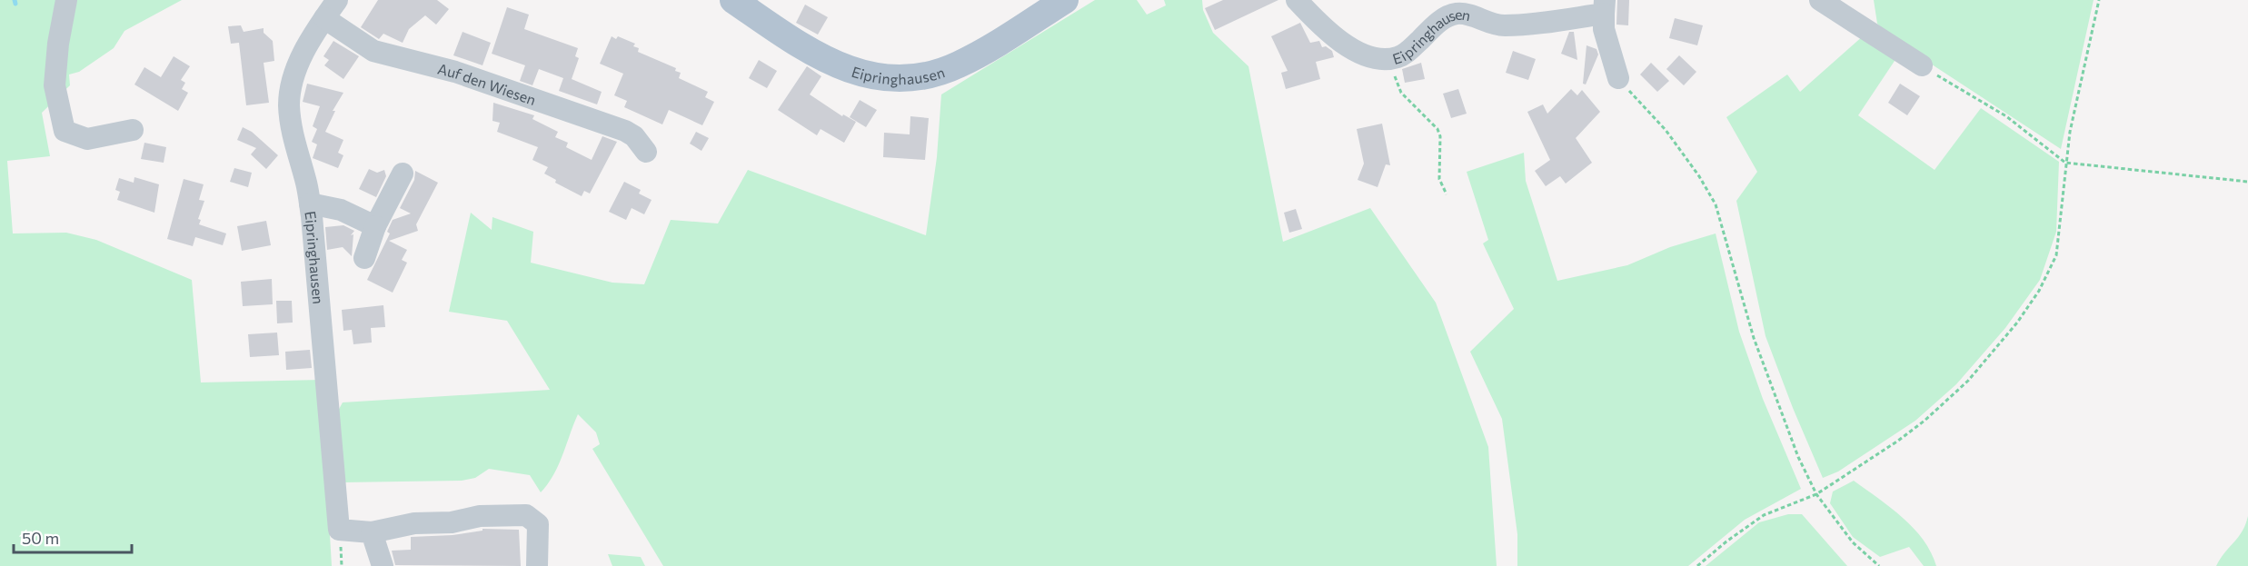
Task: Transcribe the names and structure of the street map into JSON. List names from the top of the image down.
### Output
{
  "streets": {
    "main road": ["Eipringhausen"],
    "street": ["Auf den Wiesen"]
  },
  "crossings": [
    ["Eipringhausen", "Auf den Wiesen"]
  ],
  "scale_bar": "50 m"
}
